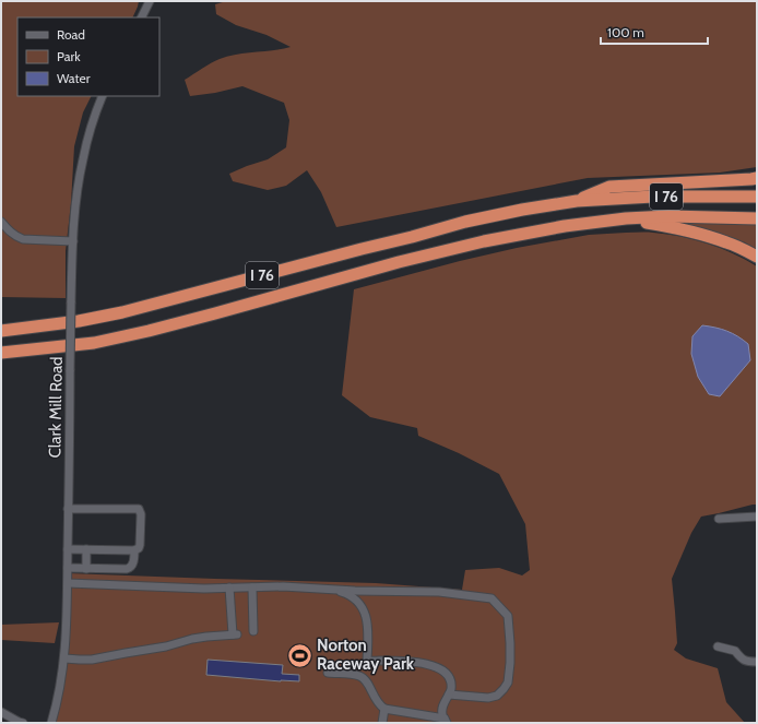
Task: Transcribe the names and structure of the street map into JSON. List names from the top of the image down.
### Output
{
  "streets": {
    "highway": ["I 76"],
    "street": ["Clark Mill Road"]
  },
  "places": {
    "sports": ["Norton Raceway Park"]
  },
  "legend": ["Road", "Park", "Water"],
  "scale_bar": "100 m"
}
